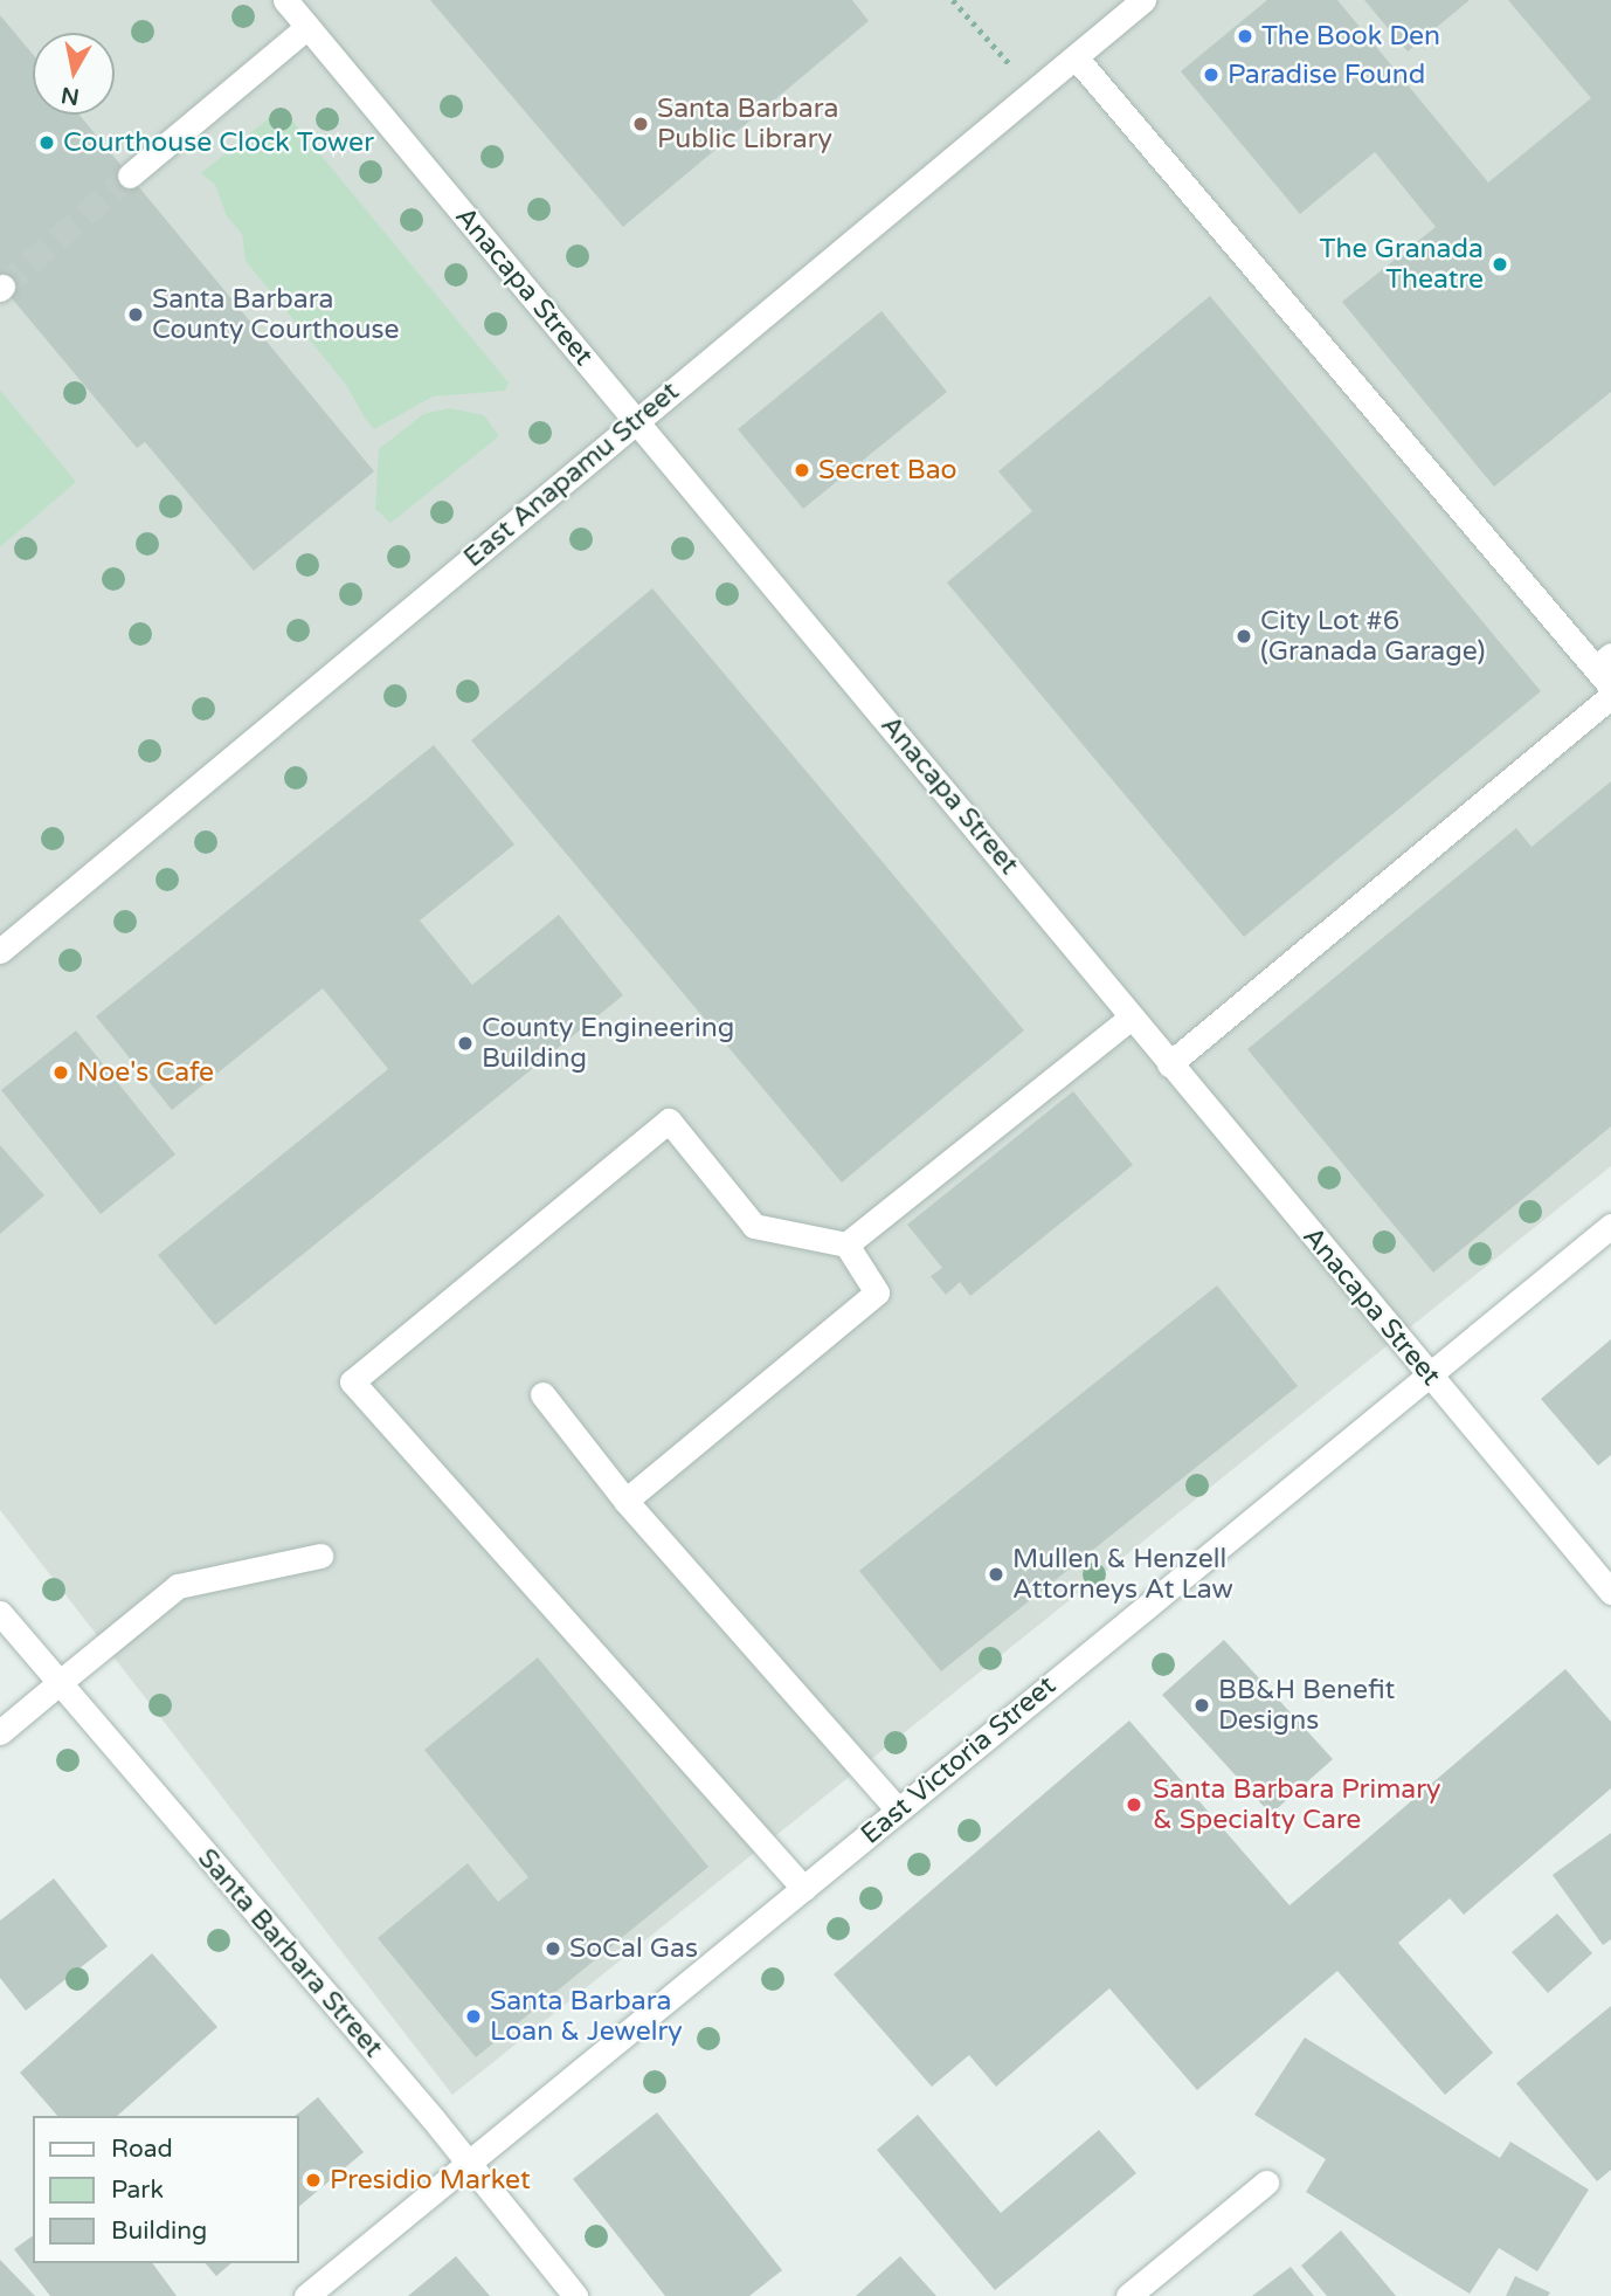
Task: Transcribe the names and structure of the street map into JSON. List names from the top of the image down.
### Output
{
  "streets": {
    "street": [
      "Anacapa Street",
      "East Anapamu Street",
      "East Victoria Street",
      "Santa Barbara Street"
    ]
  },
  "crossings": [
    ["Anacapa Street", "East Anapamu Street"],
    ["Anacapa Street", "East Victoria Street"],
    ["East Victoria Street", "Santa Barbara Street"]
  ],
  "places": [
    "The Book Den",
    "Paradise Found",
    "Santa Barbara Public Library",
    "Courthouse Clock Tower",
    "The Granada Theatre",
    "Santa Barbara County Courthouse",
    "Secret Bao",
    "City Lot #6 (Granada Garage)",
    "County Engineering Building",
    "Noe's Cafe",
    "Mullen & Henzell Attorneys At Law",
    "BB&H Benefit Designs",
    "Santa Barbara Primary & Specialty Care",
    "SoCal Gas",
    "Santa Barbara Loan & Jewelry",
    "Presidio Market"
  ],
  "legend": ["Road", "Park", "Building"],
  "north": "bottom"
}
